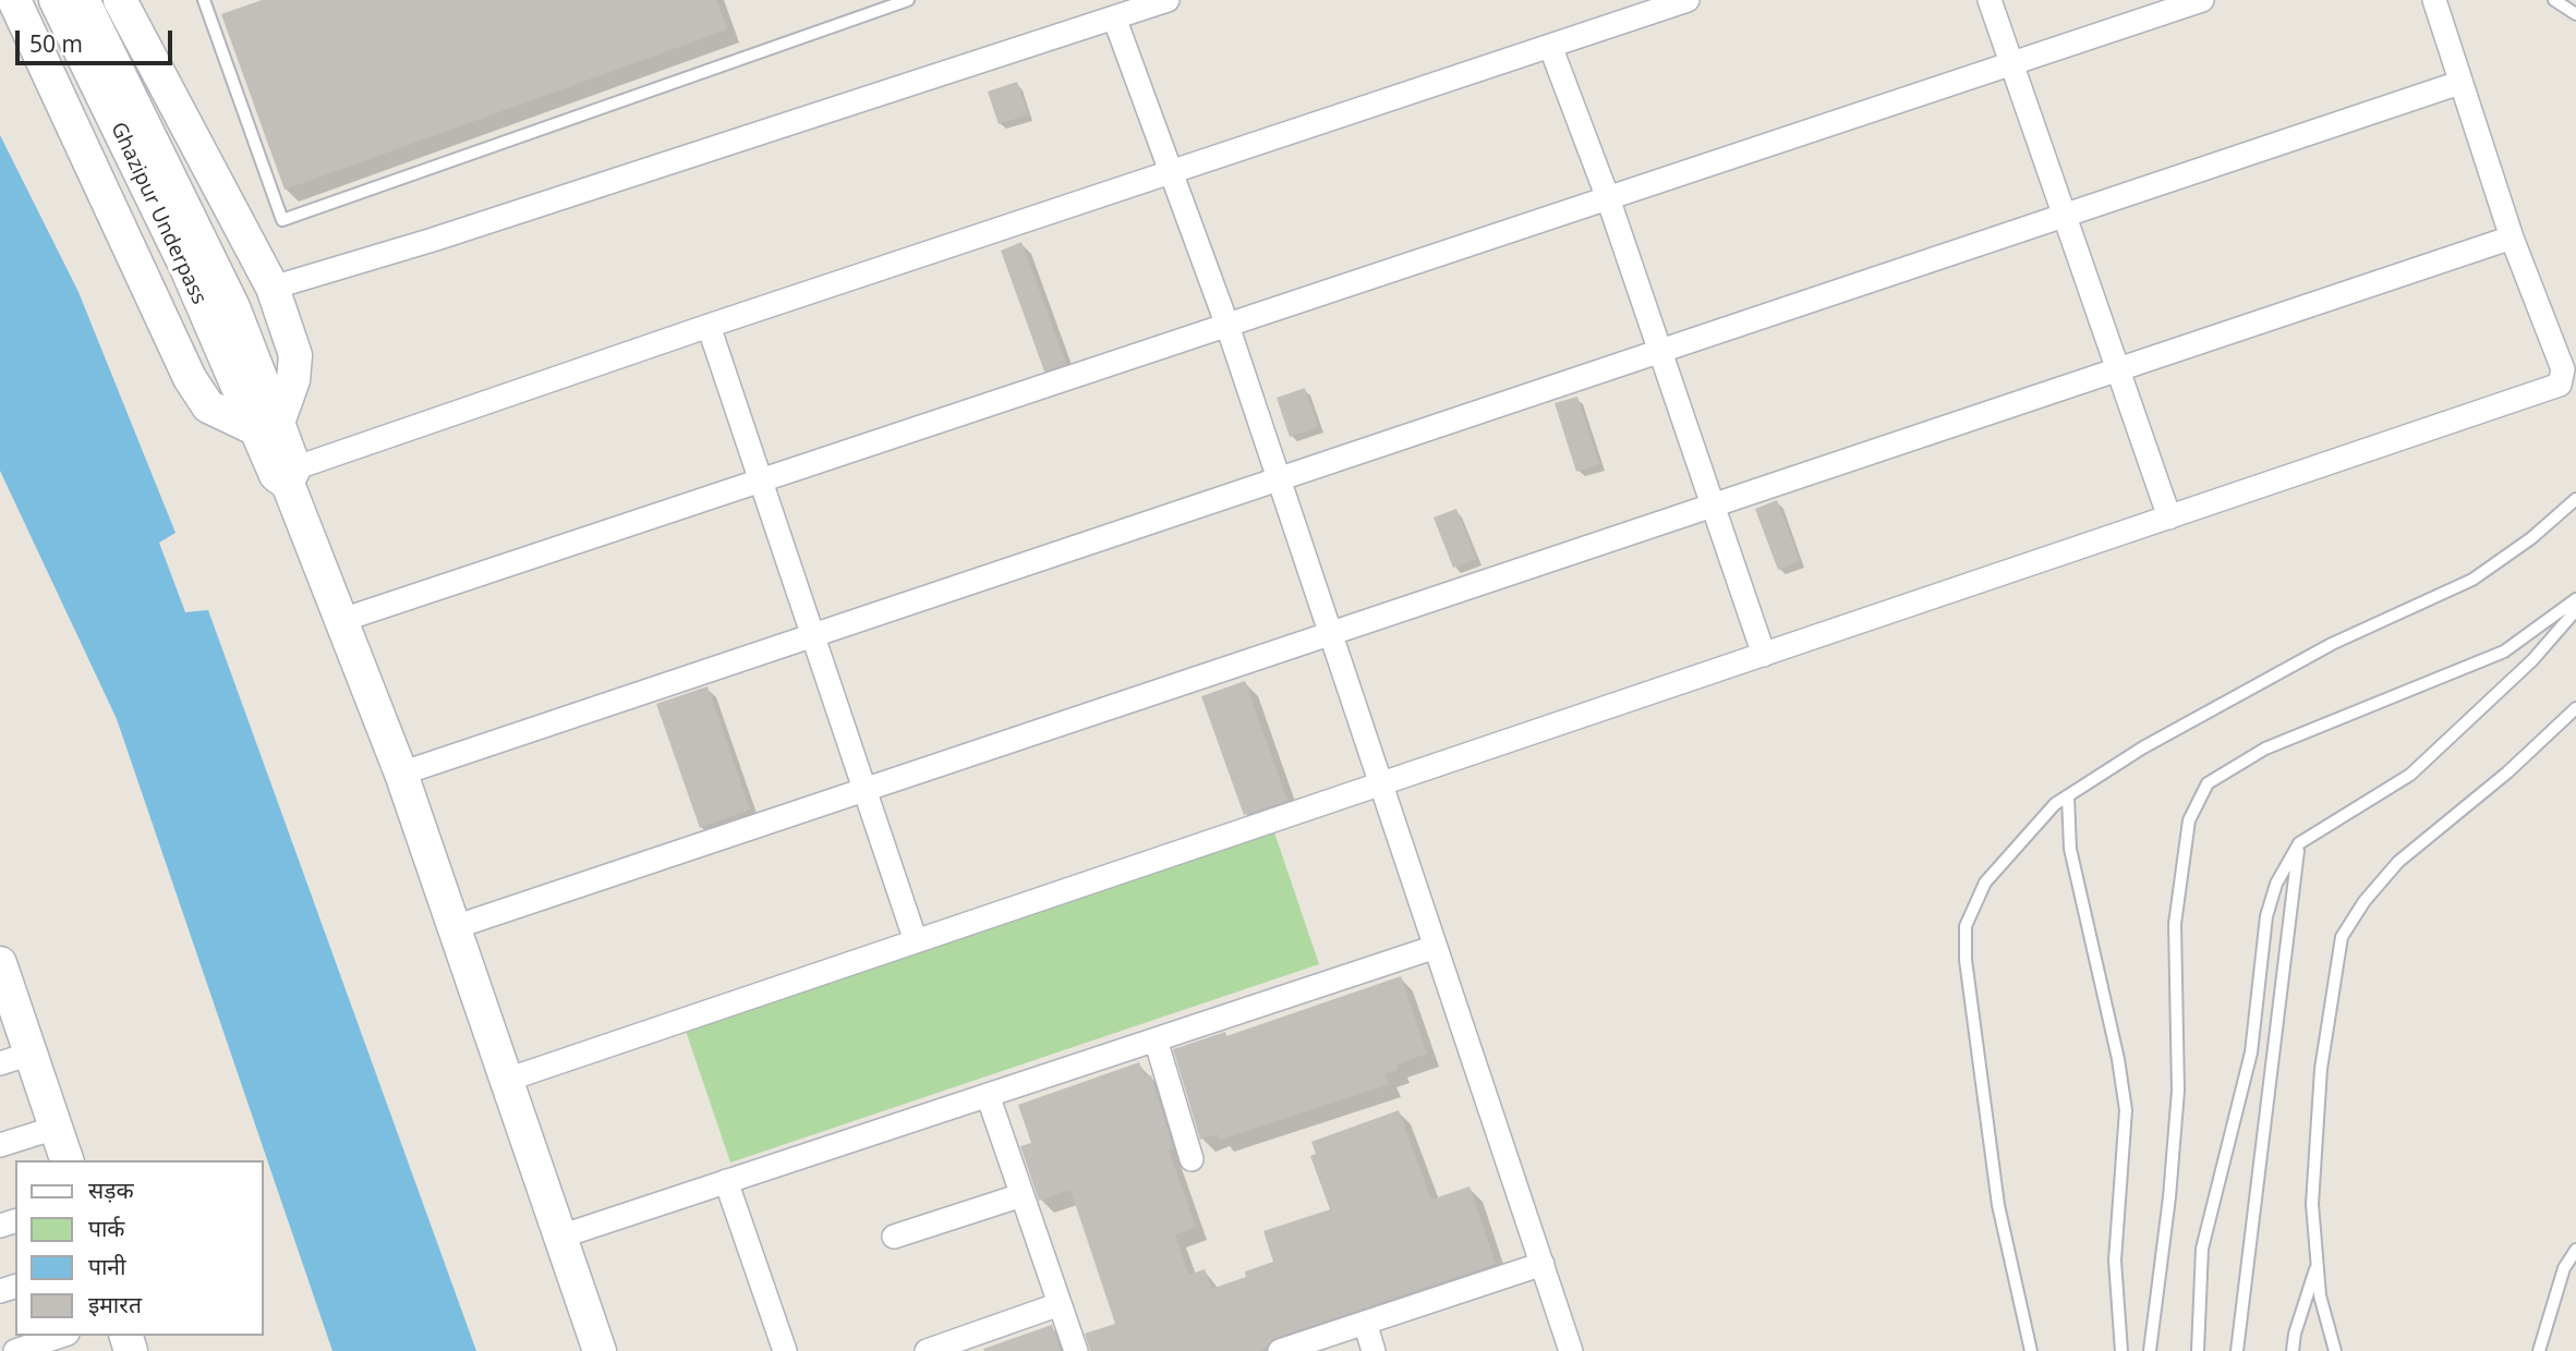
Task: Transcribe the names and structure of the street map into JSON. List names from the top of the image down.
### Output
{
  "streets": {
    "street": ["Ghazipur Underpass"]
  },
  "legend": [
    "सड़क",
    "पार्क",
    "पानी",
    "इमारत"
  ],
  "scale_bar": "50 m"
}
